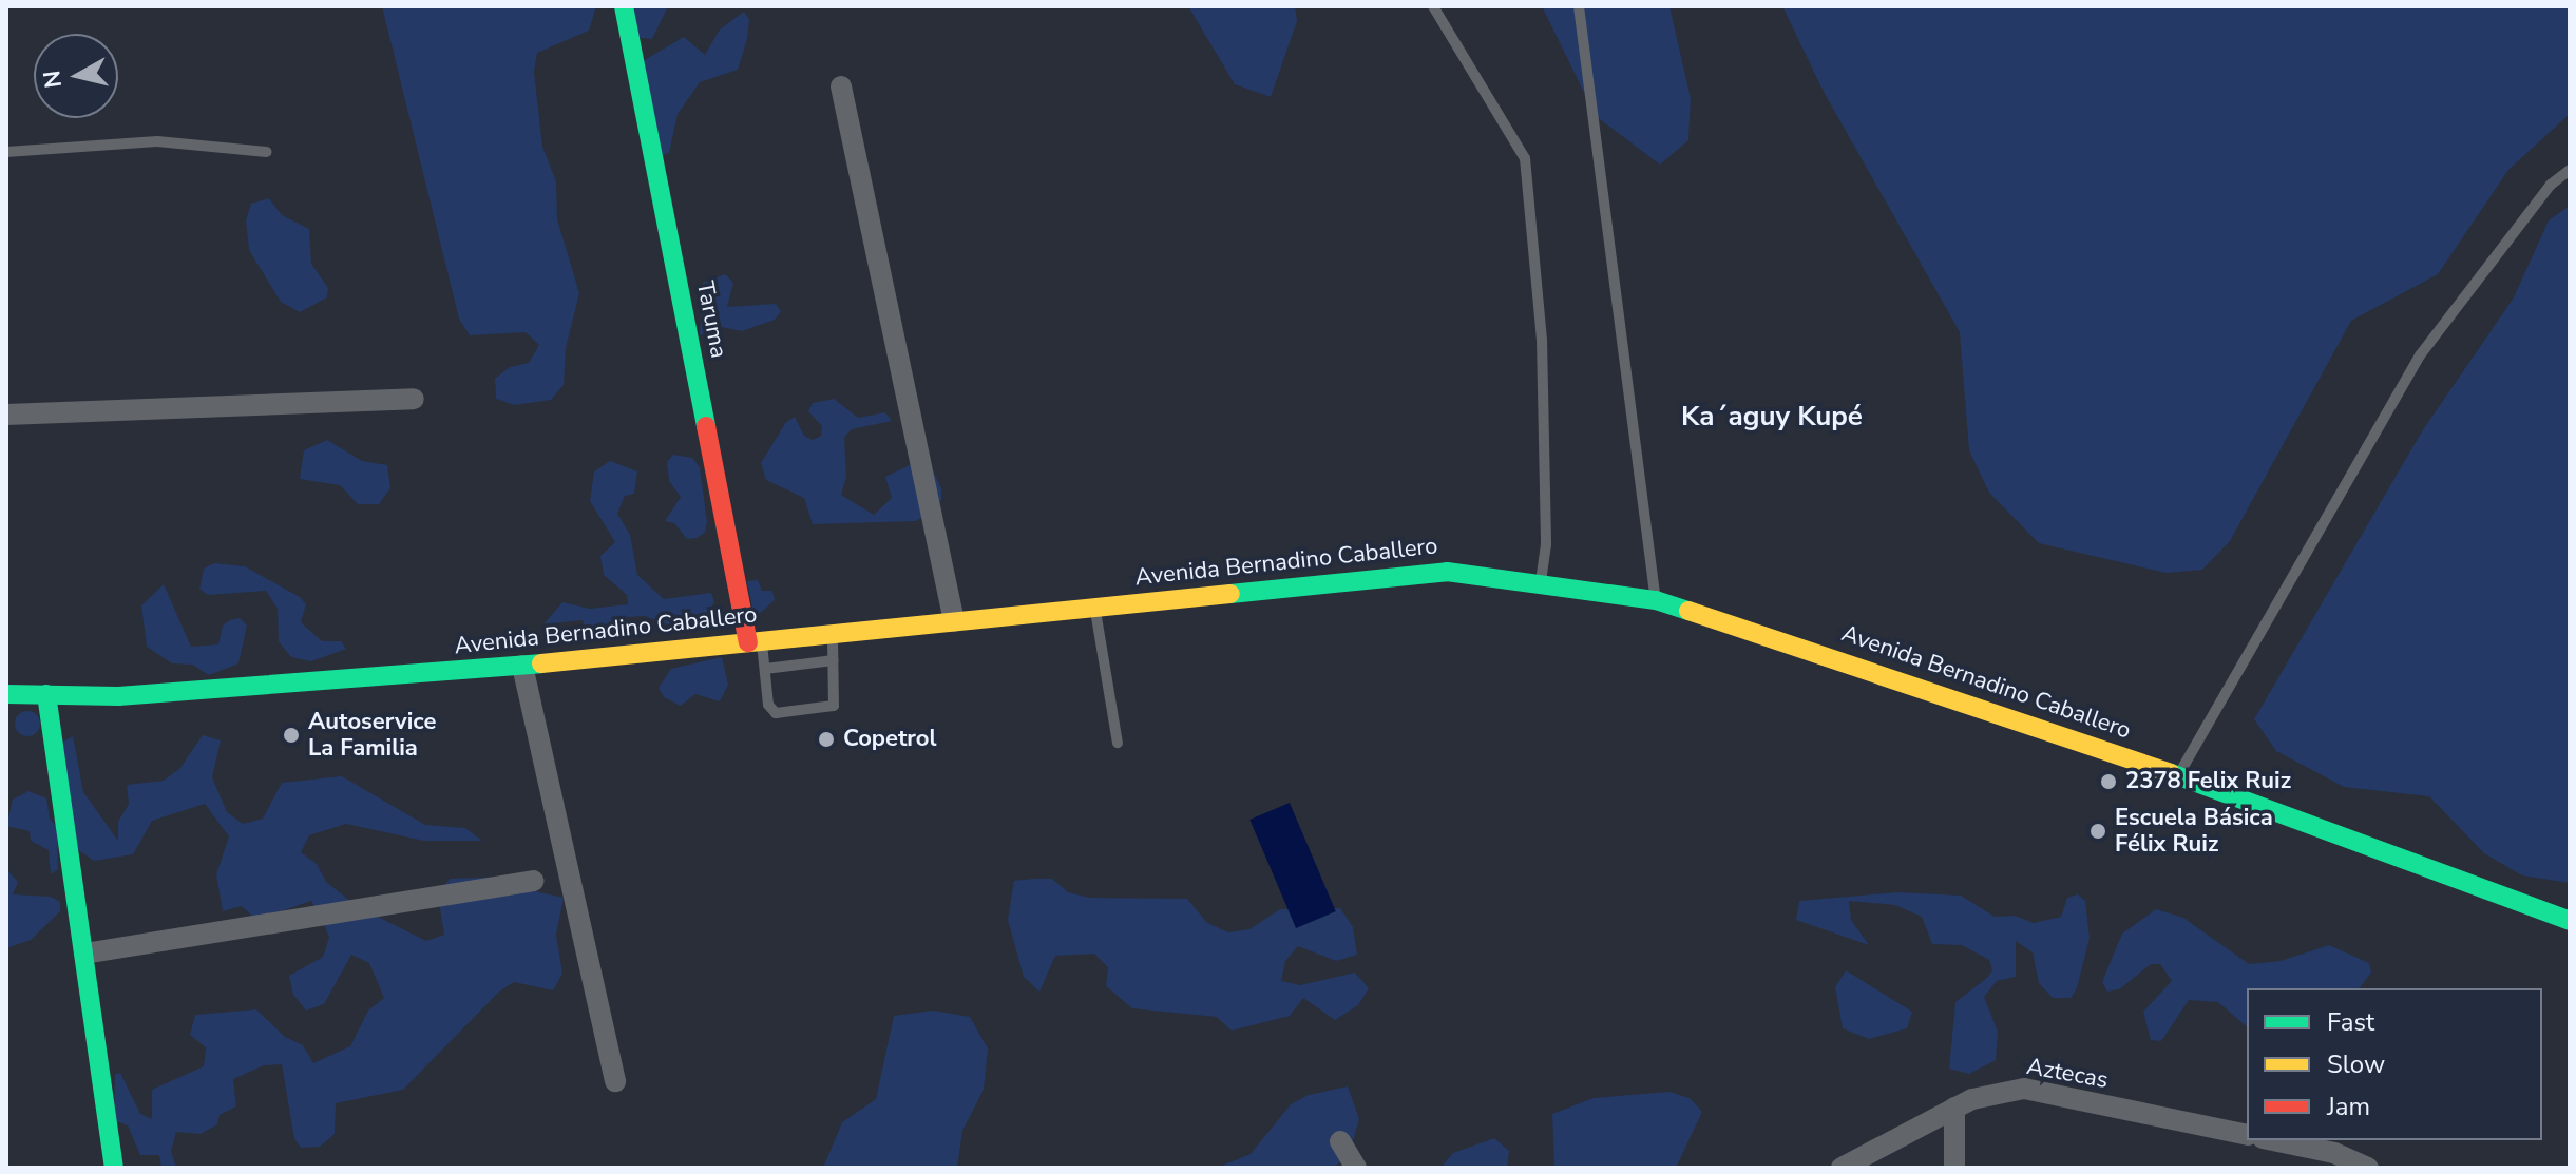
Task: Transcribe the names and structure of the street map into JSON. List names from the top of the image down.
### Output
{
  "streets": {
    "main road": ["Taruma", "Avenida Bernadino Caballero"],
    "street": ["Aztecas"]
  },
  "crossings": [
    ["Taruma", "Avenida Bernadino Caballero"]
  ],
  "districts": ["Ka´aguy Kupé"],
  "places": [
    "Autoservice La Familia",
    "Copetrol",
    "2378 Felix Ruiz",
    "Escuela Básica Félix Ruiz"
  ],
  "legend": ["Fast", "Slow", "Jam"],
  "north": "left"
}
